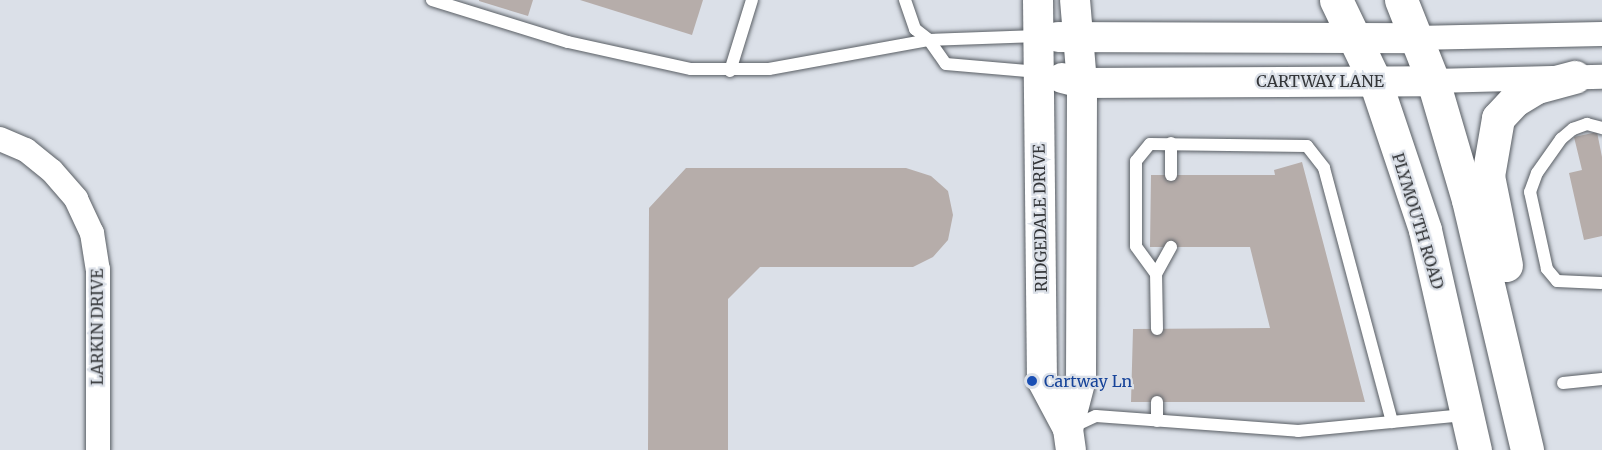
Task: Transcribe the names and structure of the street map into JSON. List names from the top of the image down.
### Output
{
  "streets": {
    "main road": ["PLYMOUTH ROAD"],
    "street": ["CARTWAY LANE", "RIDGEDALE DRIVE", "LARKIN DRIVE"]
  },
  "crossings": [
    ["CARTWAY LANE", "RIDGEDALE DRIVE"],
    ["CARTWAY LANE", "PLYMOUTH ROAD"]
  ],
  "places": ["Cartway Ln"]
}
